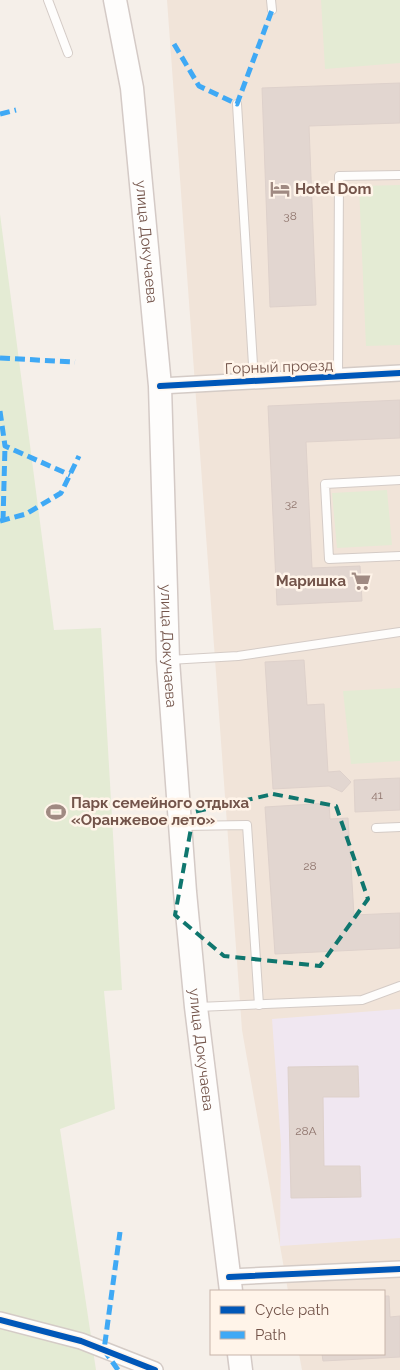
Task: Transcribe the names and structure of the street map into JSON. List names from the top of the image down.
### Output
{
  "streets": {
    "main road": ["улица Докучаева"],
    "street": ["Горный проезд"]
  },
  "crossings": [
    ["улица Докучаева", "Горный проезд"]
  ],
  "places": {
    "hotel": ["Hotel Dom"],
    "supermarket": ["Маришка"],
    "sports": ["Парк семейного отдыха «Оранжевое лето»"]
  },
  "house_numbers": [
    "38",
    "32",
    "41",
    "28",
    "28А"
  ],
  "legend": ["Cycle path", "Path"]
}
